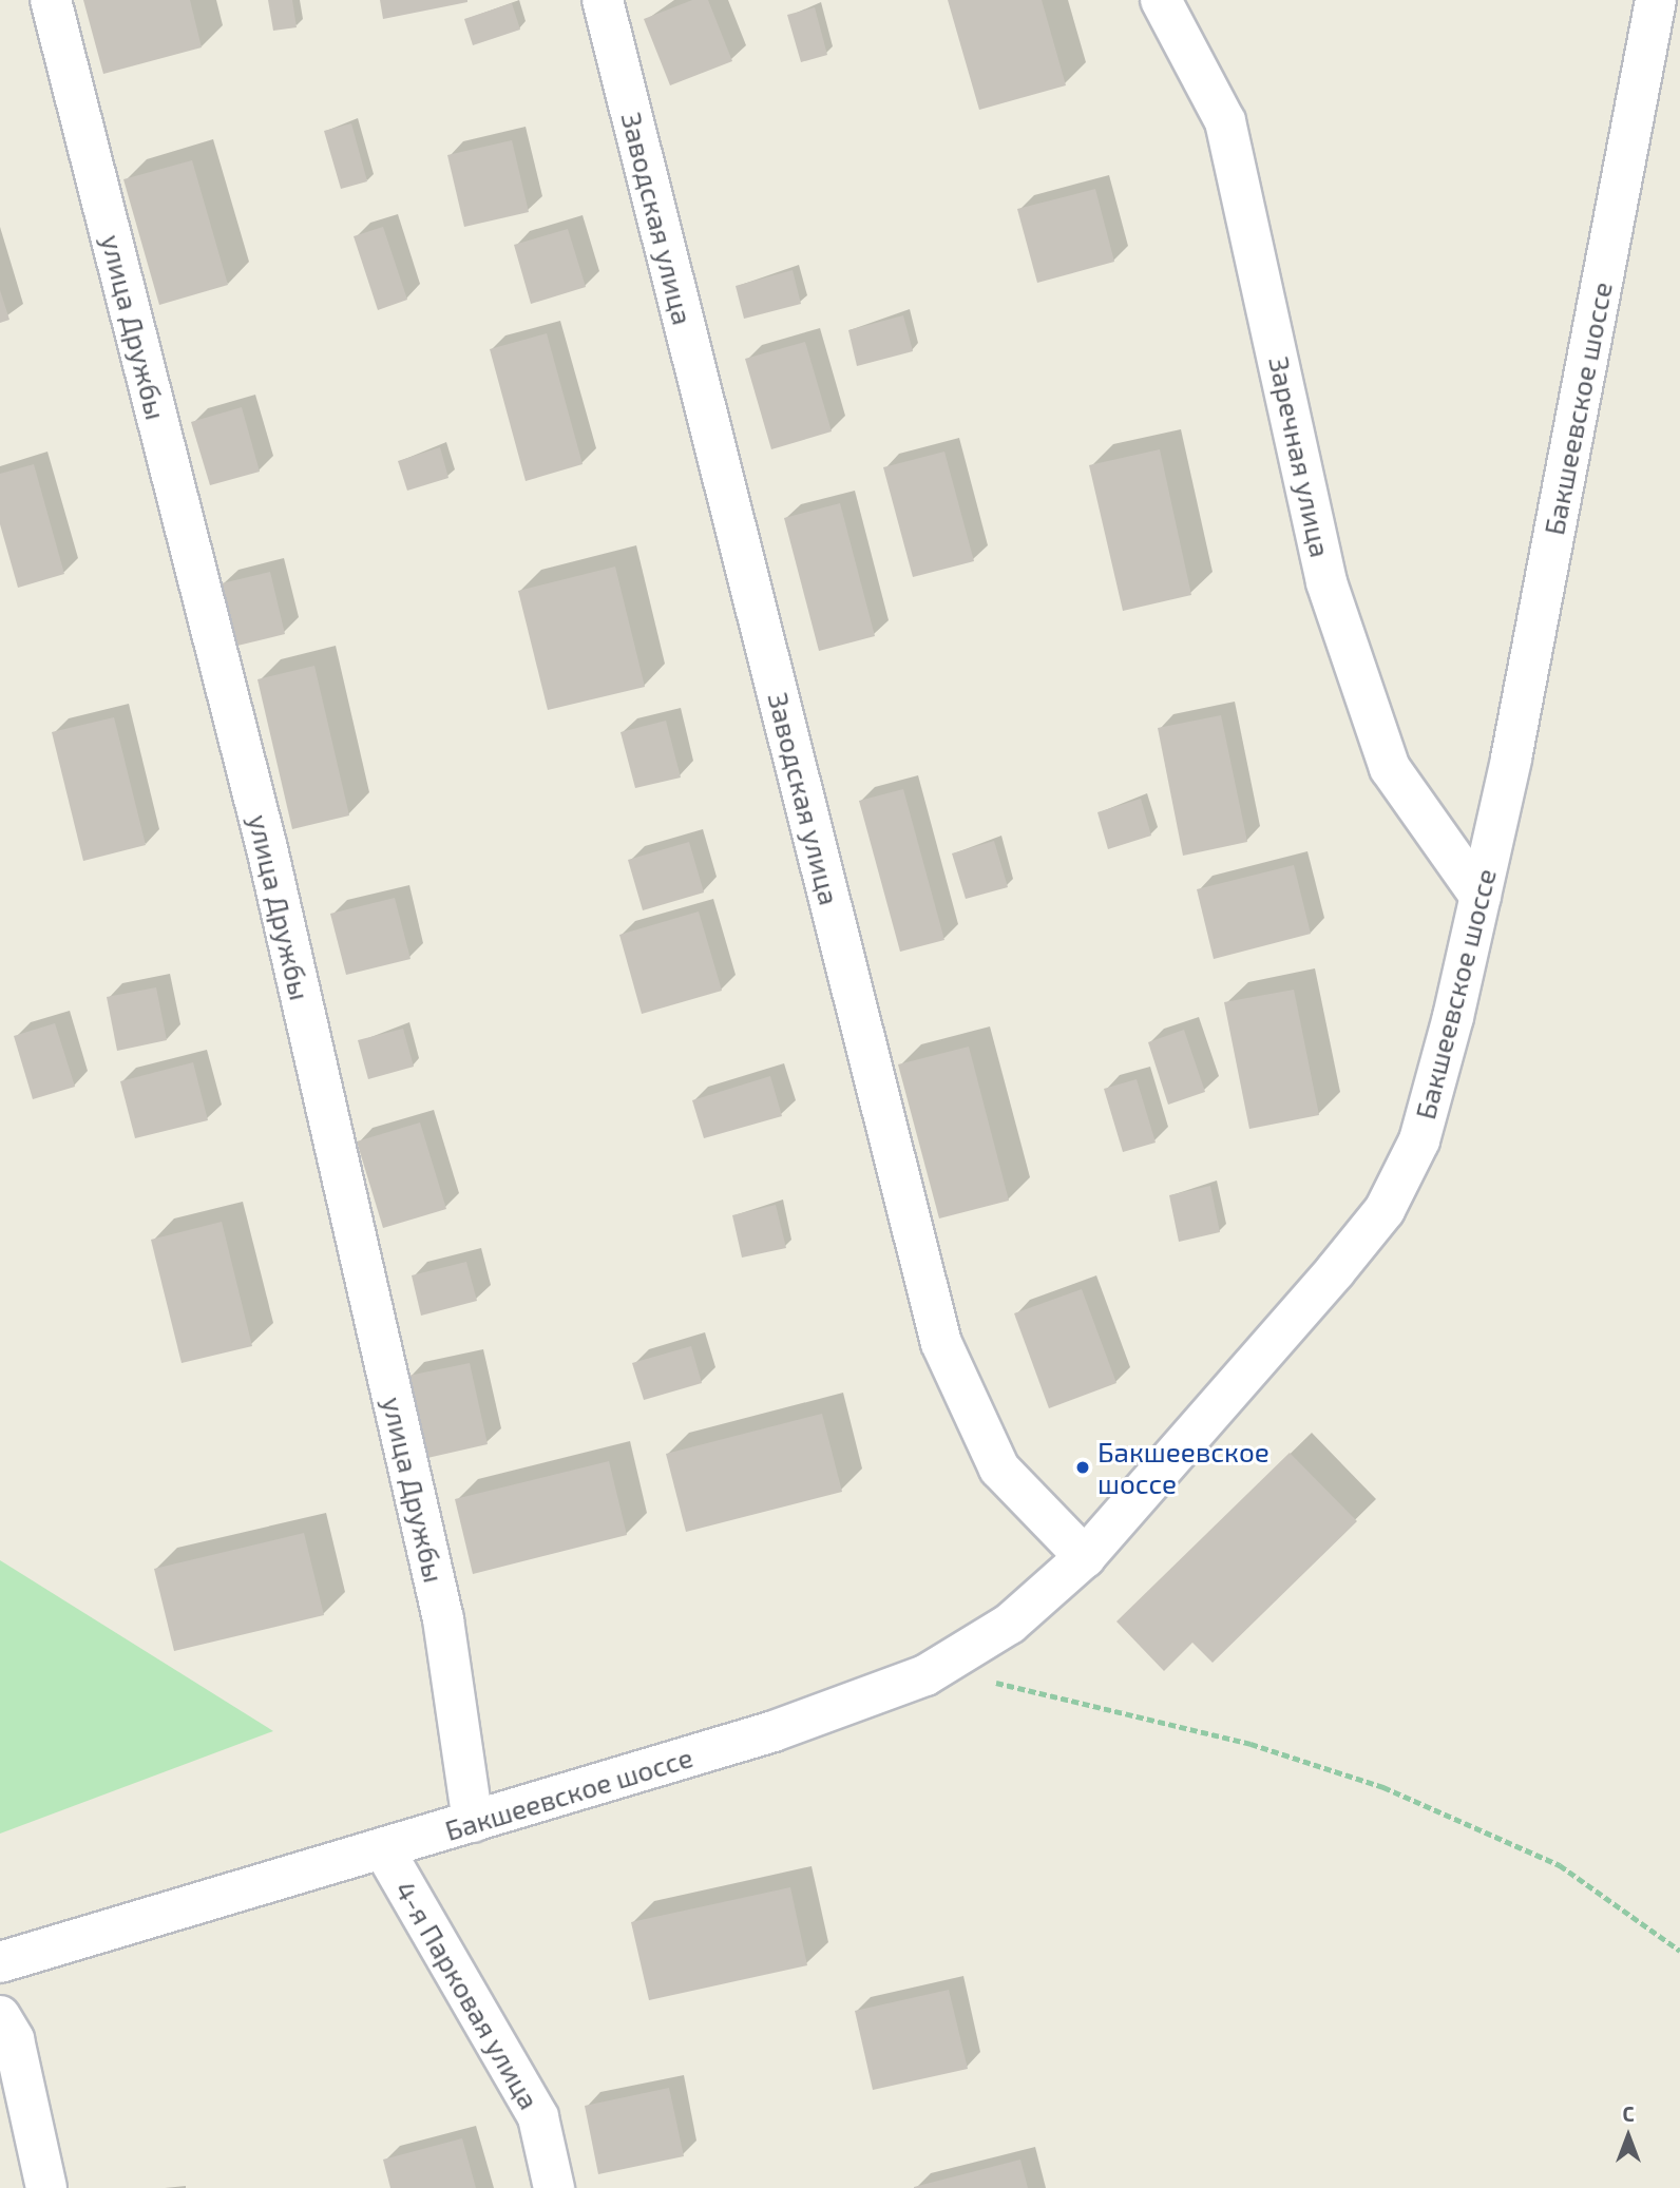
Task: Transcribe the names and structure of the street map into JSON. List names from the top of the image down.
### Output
{
  "streets": {
    "street": [
      "Заводская улица",
      "улица Дружбы",
      "Бакшеевское шоссе",
      "Заречная улица",
      "4-я Парковая улица"
    ]
  },
  "crossings": [
    ["Заводская улица", "Бакшеевское шоссе"],
    ["улица Дружбы", "Бакшеевское шоссе"],
    ["Бакшеевское шоссе", "Заречная улица"],
    ["Бакшеевское шоссе", "4-я Парковая улица"]
  ],
  "places": ["Бакшеевское шоссе"],
  "north": "top"
}
